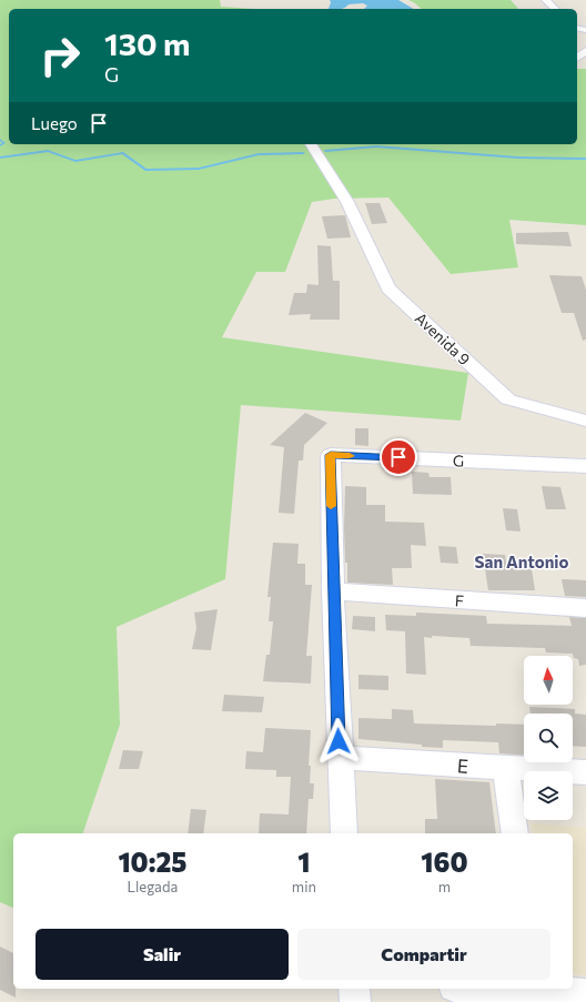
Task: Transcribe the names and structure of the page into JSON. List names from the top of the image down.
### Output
{
  "streets": {
    "street": [
      "Avenida 9",
      "G",
      "F",
      "E"
    ]
  },
  "crossings": [
    ["G", "F"]
  ],
  "districts": ["San Antonio"],
  "north": "top",
  "page": {
    "turn": ["130 m", "G"],
    "then": "Luego",
    "eta": [
      "10:25",
      "Llegada",
      "1",
      "min",
      "160",
      "m"
    ],
    "buttons": ["Salir", "Compartir"]
  }
}
